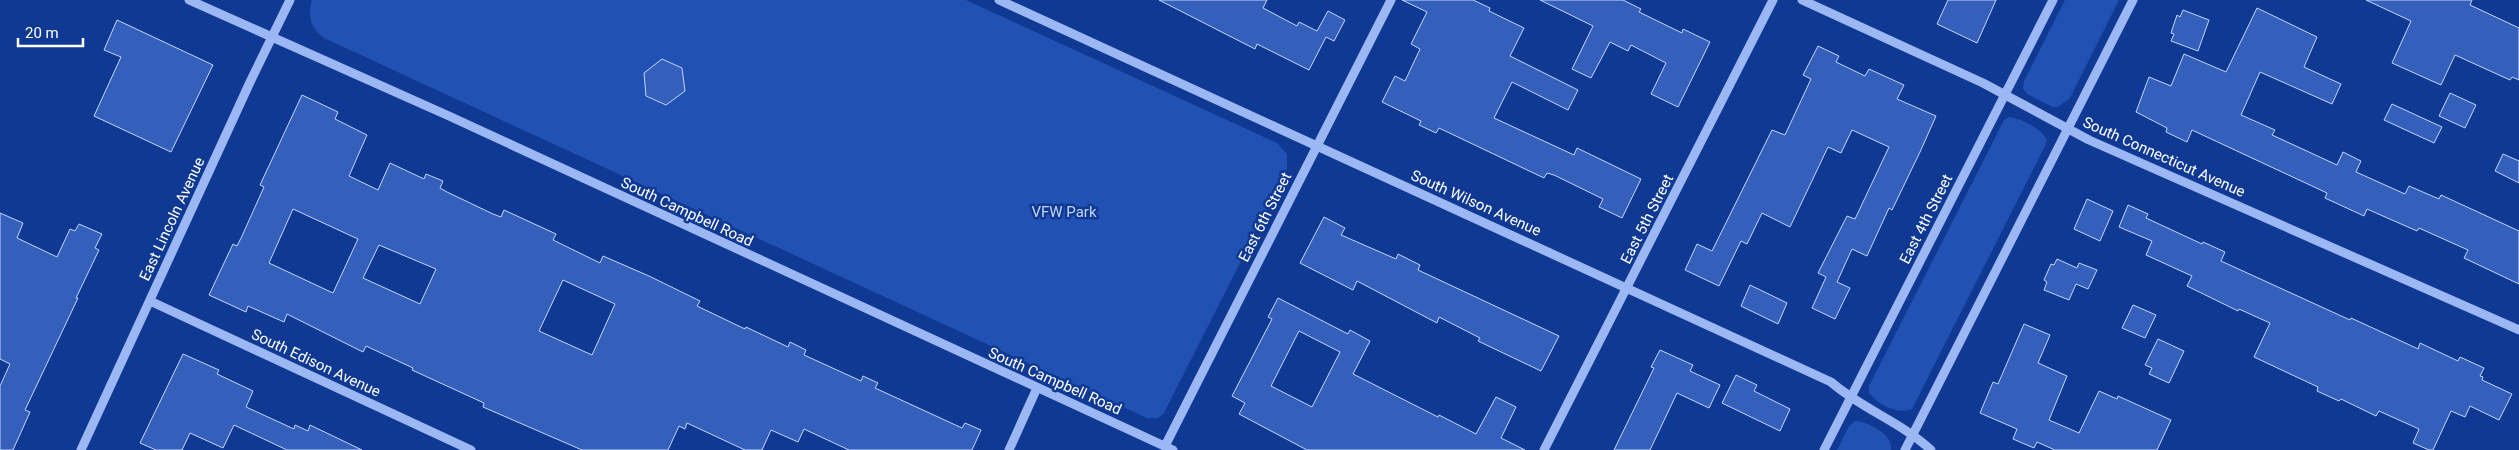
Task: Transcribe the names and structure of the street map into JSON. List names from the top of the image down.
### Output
{
  "streets": {
    "street": [
      "South Connecticut Avenue",
      "South Wilson Avenue",
      "South Campbell Road",
      "East 6th Street",
      "East Lincoln Avenue",
      "East 5th Street",
      "East 4th Street",
      "South Edison Avenue"
    ]
  },
  "crossings": [
    ["South Connecticut Avenue", "East 4th Street"],
    ["South Wilson Avenue", "East 6th Street"],
    ["South Wilson Avenue", "East 5th Street"],
    ["South Wilson Avenue", "East 4th Street"],
    ["South Campbell Road", "East 6th Street"],
    ["South Campbell Road", "East Lincoln Avenue"],
    ["East Lincoln Avenue", "South Edison Avenue"]
  ],
  "parks": ["VFW Park"],
  "scale_bar": "20 m"
}
